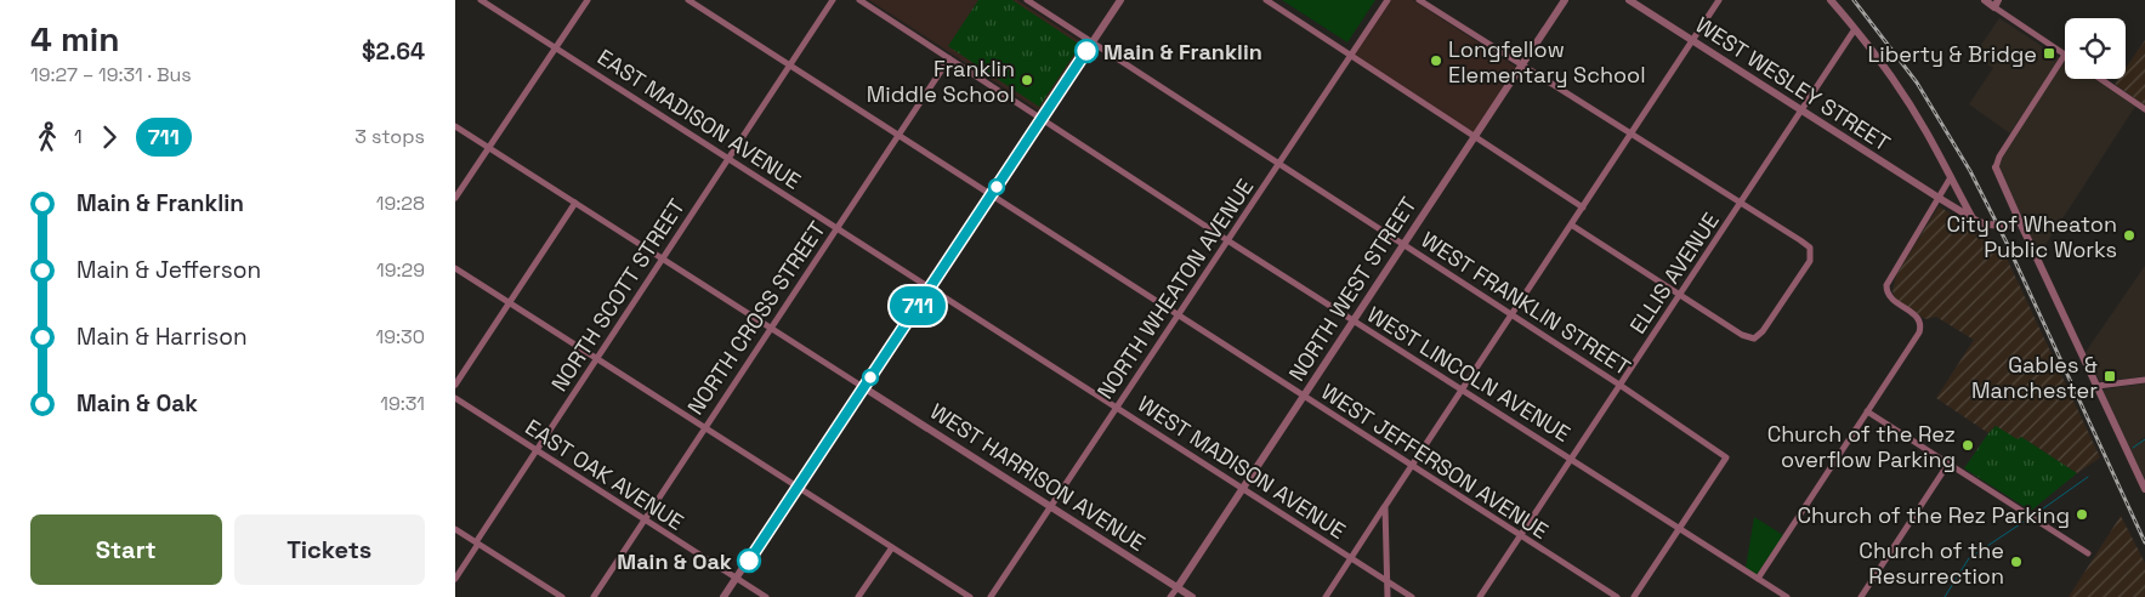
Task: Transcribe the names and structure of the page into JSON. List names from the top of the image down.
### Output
{
  "streets": {
    "street": [
      "WEST WESLEY STREET",
      "EAST MADISON AVENUE",
      "ELLIS AVENUE",
      "NORTH WHEATON AVENUE",
      "NORTH WEST STREET",
      "NORTH SCOTT STREET",
      "WEST FRANKLIN STREET",
      "NORTH CROSS STREET",
      "WEST LINCOLN AVENUE",
      "WEST JEFFERSON AVENUE",
      "WEST MADISON AVENUE",
      "EAST OAK AVENUE",
      "WEST HARRISON AVENUE"
    ]
  },
  "crossings": [
    ["WEST WESLEY STREET", "ELLIS AVENUE"],
    ["EAST MADISON AVENUE", "NORTH SCOTT STREET"],
    ["EAST MADISON AVENUE", "NORTH CROSS STREET"],
    ["EAST MADISON AVENUE", "WEST MADISON AVENUE"],
    ["ELLIS AVENUE", "WEST FRANKLIN STREET"],
    ["ELLIS AVENUE", "WEST LINCOLN AVENUE"],
    ["ELLIS AVENUE", "WEST JEFFERSON AVENUE"],
    ["NORTH WHEATON AVENUE", "WEST FRANKLIN STREET"],
    ["NORTH WHEATON AVENUE", "WEST LINCOLN AVENUE"],
    ["NORTH WHEATON AVENUE", "WEST JEFFERSON AVENUE"],
    ["NORTH WHEATON AVENUE", "WEST MADISON AVENUE"],
    ["NORTH WHEATON AVENUE", "WEST HARRISON AVENUE"],
    ["NORTH WEST STREET", "WEST FRANKLIN STREET"],
    ["NORTH WEST STREET", "WEST LINCOLN AVENUE"],
    ["NORTH WEST STREET", "WEST JEFFERSON AVENUE"],
    ["NORTH WEST STREET", "WEST MADISON AVENUE"],
    ["NORTH WEST STREET", "WEST HARRISON AVENUE"],
    ["NORTH SCOTT STREET", "WEST JEFFERSON AVENUE"],
    ["NORTH SCOTT STREET", "EAST OAK AVENUE"],
    ["WEST FRANKLIN STREET", "WEST LINCOLN AVENUE"],
    ["NORTH CROSS STREET", "WEST LINCOLN AVENUE"],
    ["NORTH CROSS STREET", "WEST JEFFERSON AVENUE"],
    ["NORTH CROSS STREET", "EAST OAK AVENUE"]
  ],
  "places": {
    "other": [
      "Main & Franklin",
      "Longfellow Elementary School",
      "Franklin Middle School",
      "City of Wheaton Public Works",
      "Church of the Rez overflow Parking",
      "Church of the Rez Parking",
      "Main & Oak",
      "Church of the Resurrection"
    ],
    "transit": ["Liberty & Bridge", "Gables & Manchester"]
  },
  "lines": ["bus line 711"],
  "page": {
    "heading": ["4 min", "19:27 – 19:31 · Bus", "$2.64"],
    "on_map": "711",
    "legs": ["1", "711", "3 stops"],
    "list": [
      {
        "name": "Main & Franklin",
        "value": "19:28"
      },
      {
        "name": "Main & Jefferson",
        "value": "19:29"
      },
      {
        "name": "Main & Harrison",
        "value": "19:30"
      },
      {
        "name": "Main & Oak",
        "value": "19:31"
      }
    ],
    "buttons": ["Start", "Tickets"]
  }
}
